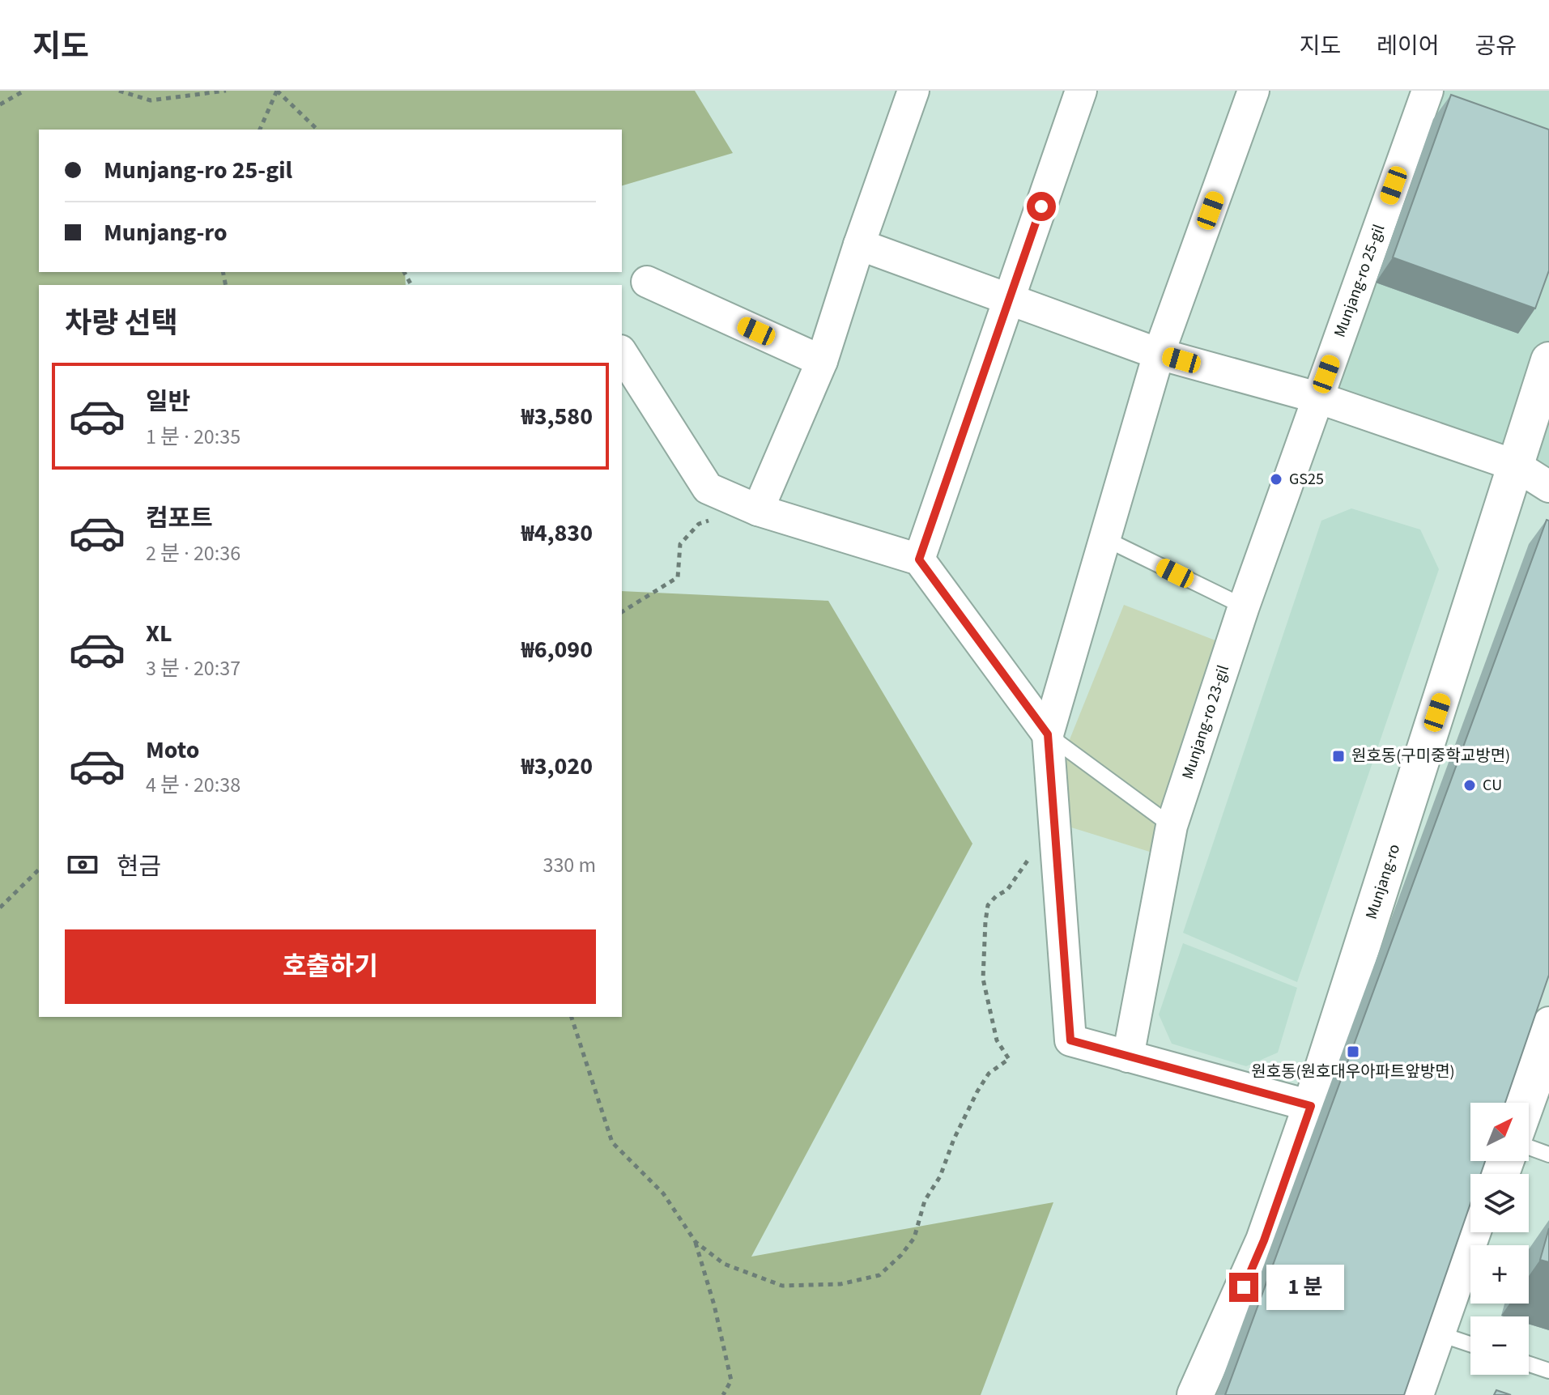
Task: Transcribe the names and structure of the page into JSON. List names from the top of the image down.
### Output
{
  "streets": {
    "street": ["Munjang-ro 25-gil", "Munjang-ro 23-gil", "Munjang-ro"]
  },
  "crossings": [
    ["Munjang-ro 25-gil", "Munjang-ro 23-gil"]
  ],
  "places": {
    "other": ["GS25", "CU"],
    "transit": ["원호동(구미중학교방면)", "원호동(원호대우아파트앞방면)"]
  },
  "north": "top right",
  "page": {
    "header": "지도",
    "nav": ["지도", "레이어", "공유"],
    "banner": ["Munjang-ro 25-gil", "Munjang-ro"],
    "heading": "차량 선택",
    "list": [
      {
        "name": "일반",
        "note": "1 분 · 20:35",
        "value": "₩3,580"
      },
      {
        "name": "컴포트",
        "note": "2 분 · 20:36",
        "value": "₩4,830"
      },
      {
        "name": "XL",
        "note": "3 분 · 20:37",
        "value": "₩6,090"
      },
      {
        "name": "Moto",
        "note": "4 분 · 20:38",
        "value": "₩3,020"
      }
    ],
    "pay": ["현금", "330 m"],
    "buttons": "호출하기",
    "map_buttons": ["+", "−"],
    "bubble": "1 분"
  }
}
